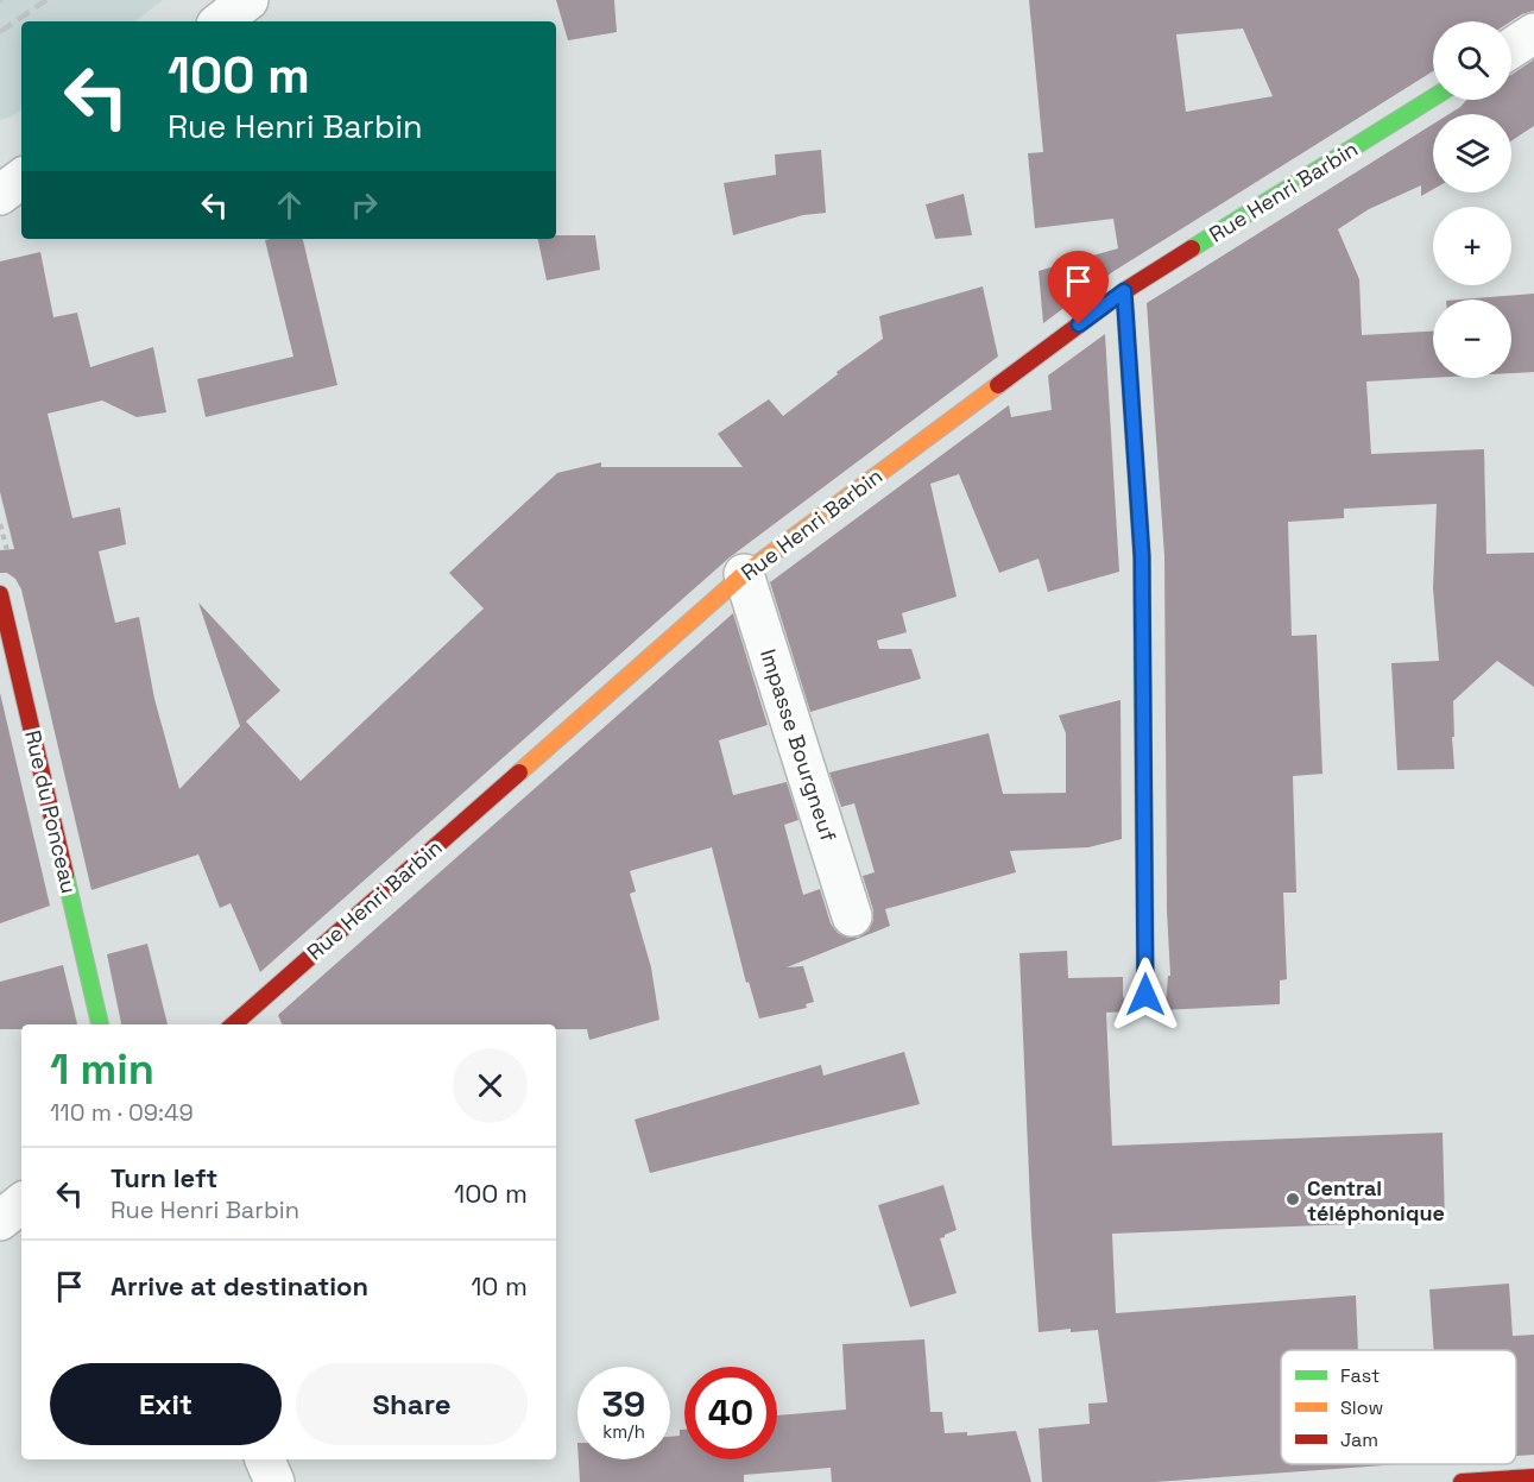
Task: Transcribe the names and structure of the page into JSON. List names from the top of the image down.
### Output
{
  "streets": {
    "street": ["Rue Henri Barbin", "Impasse Bourgneuf", "Rue du Ponceau"]
  },
  "crossings": [
    ["Rue Henri Barbin", "Impasse Bourgneuf"]
  ],
  "places": ["Central téléphonique"],
  "legend": ["Fast", "Slow", "Jam"],
  "page": {
    "map_buttons": ["+", "−"],
    "turn": ["100 m", "Rue Henri Barbin"],
    "heading": ["1 min", "110 m · 09:49"],
    "list": [
      {
        "name": "Turn left",
        "note": "Rue Henri Barbin",
        "value": "100 m"
      },
      {
        "name": "Arrive at destination",
        "value": "10 m"
      }
    ],
    "buttons": ["Exit", "Share"],
    "speed": "39 km/h",
    "limit": "40"
  }
}
